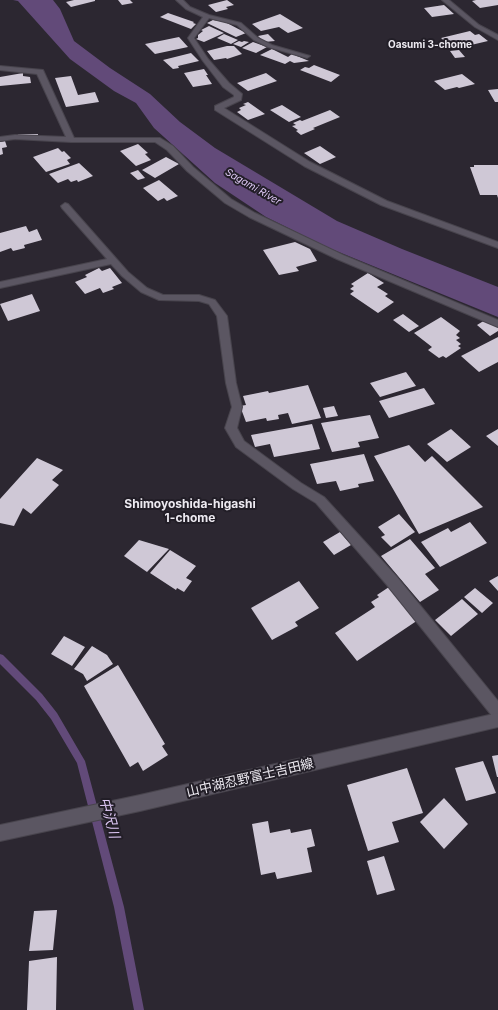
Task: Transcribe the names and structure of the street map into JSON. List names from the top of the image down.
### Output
{
  "streets": {
    "street": ["山中湖忍野富士吉田線"]
  },
  "districts": ["Oasumi 3-chome", "Shimoyoshida-higashi 1-chome"],
  "water": ["Sagami River", "中沢川"]
}
